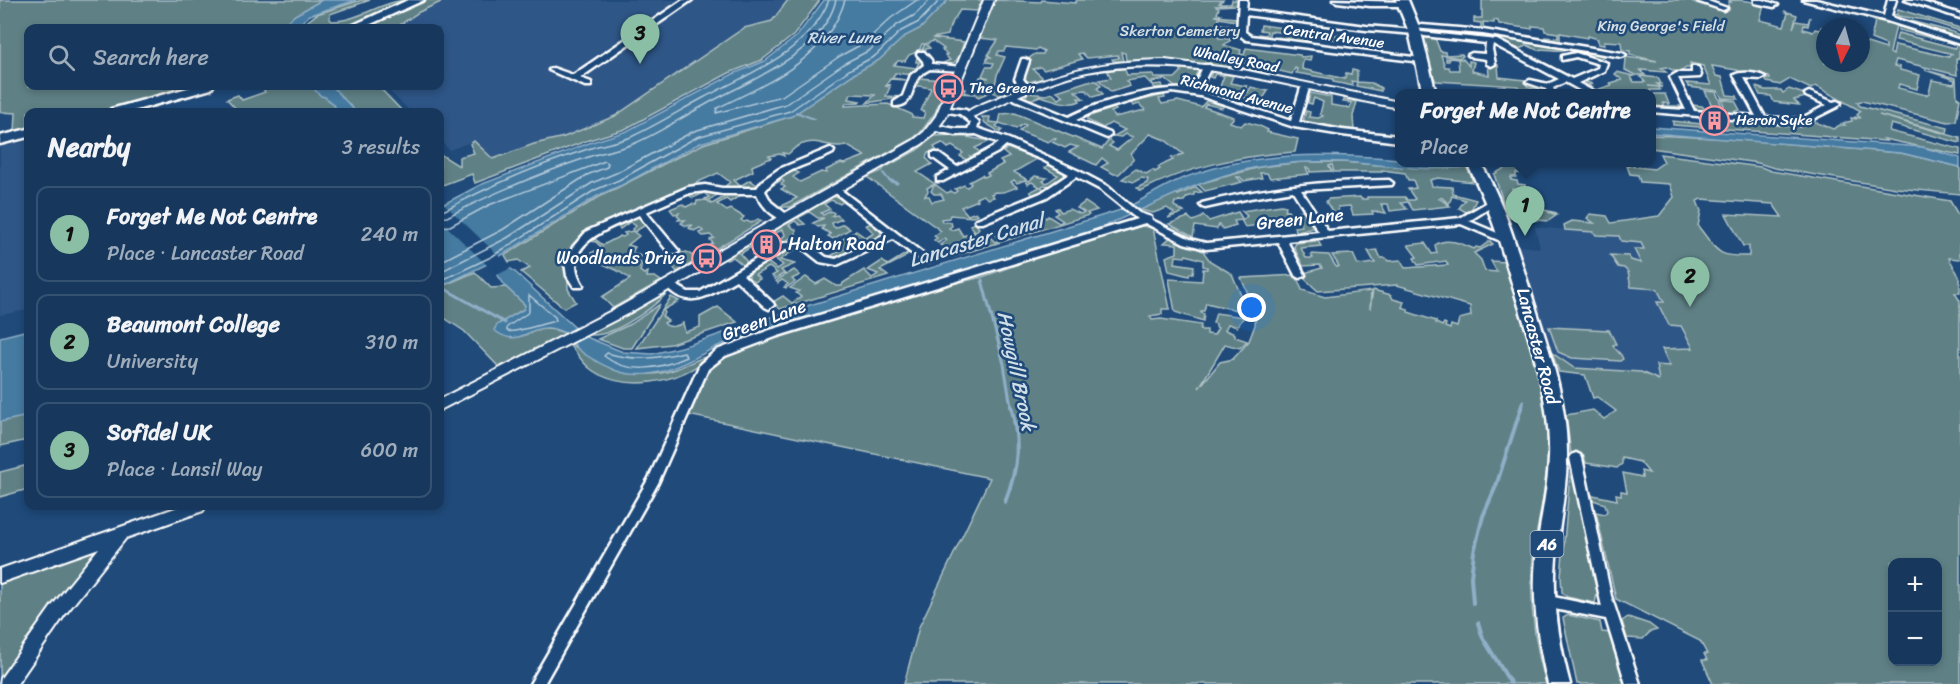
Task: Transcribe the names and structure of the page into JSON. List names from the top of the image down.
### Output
{
  "streets": {
    "main road": ["Lancaster Road", "A6"],
    "street": [
      "Central Avenue",
      "Whalley Road",
      "Richmond Avenue",
      "Green Lane"
    ]
  },
  "crossings": [
    ["Green Lane", "Lancaster Road"],
    ["Green Lane", "A6"],
    ["Lancaster Road", "A6"]
  ],
  "water": ["River Lune", "Lancaster Canal", "Howgill Brook"],
  "parks": ["King George's Field", "Skerton Cemetery"],
  "places": {
    "bus stop": ["The Green", "Woodlands Drive"],
    "building": ["Heron Syke", "Halton Road"]
  },
  "north": "bottom",
  "page": {
    "pins": ["3", "1", "2"],
    "search": "Search here",
    "popup": ["Forget Me Not Centre", "Place"],
    "heading": ["Nearby", "3 results"],
    "list": [
      {
        "mark": "1",
        "name": "Forget Me Not Centre",
        "note": "Place · Lancaster Road",
        "value": "240 m"
      },
      {
        "mark": "2",
        "name": "Beaumont College",
        "note": "University",
        "value": "310 m"
      },
      {
        "mark": "3",
        "name": "Sofidel UK",
        "note": "Place · Lansil Way",
        "value": "600 m"
      }
    ],
    "map_buttons": ["+", "−"]
  }
}
